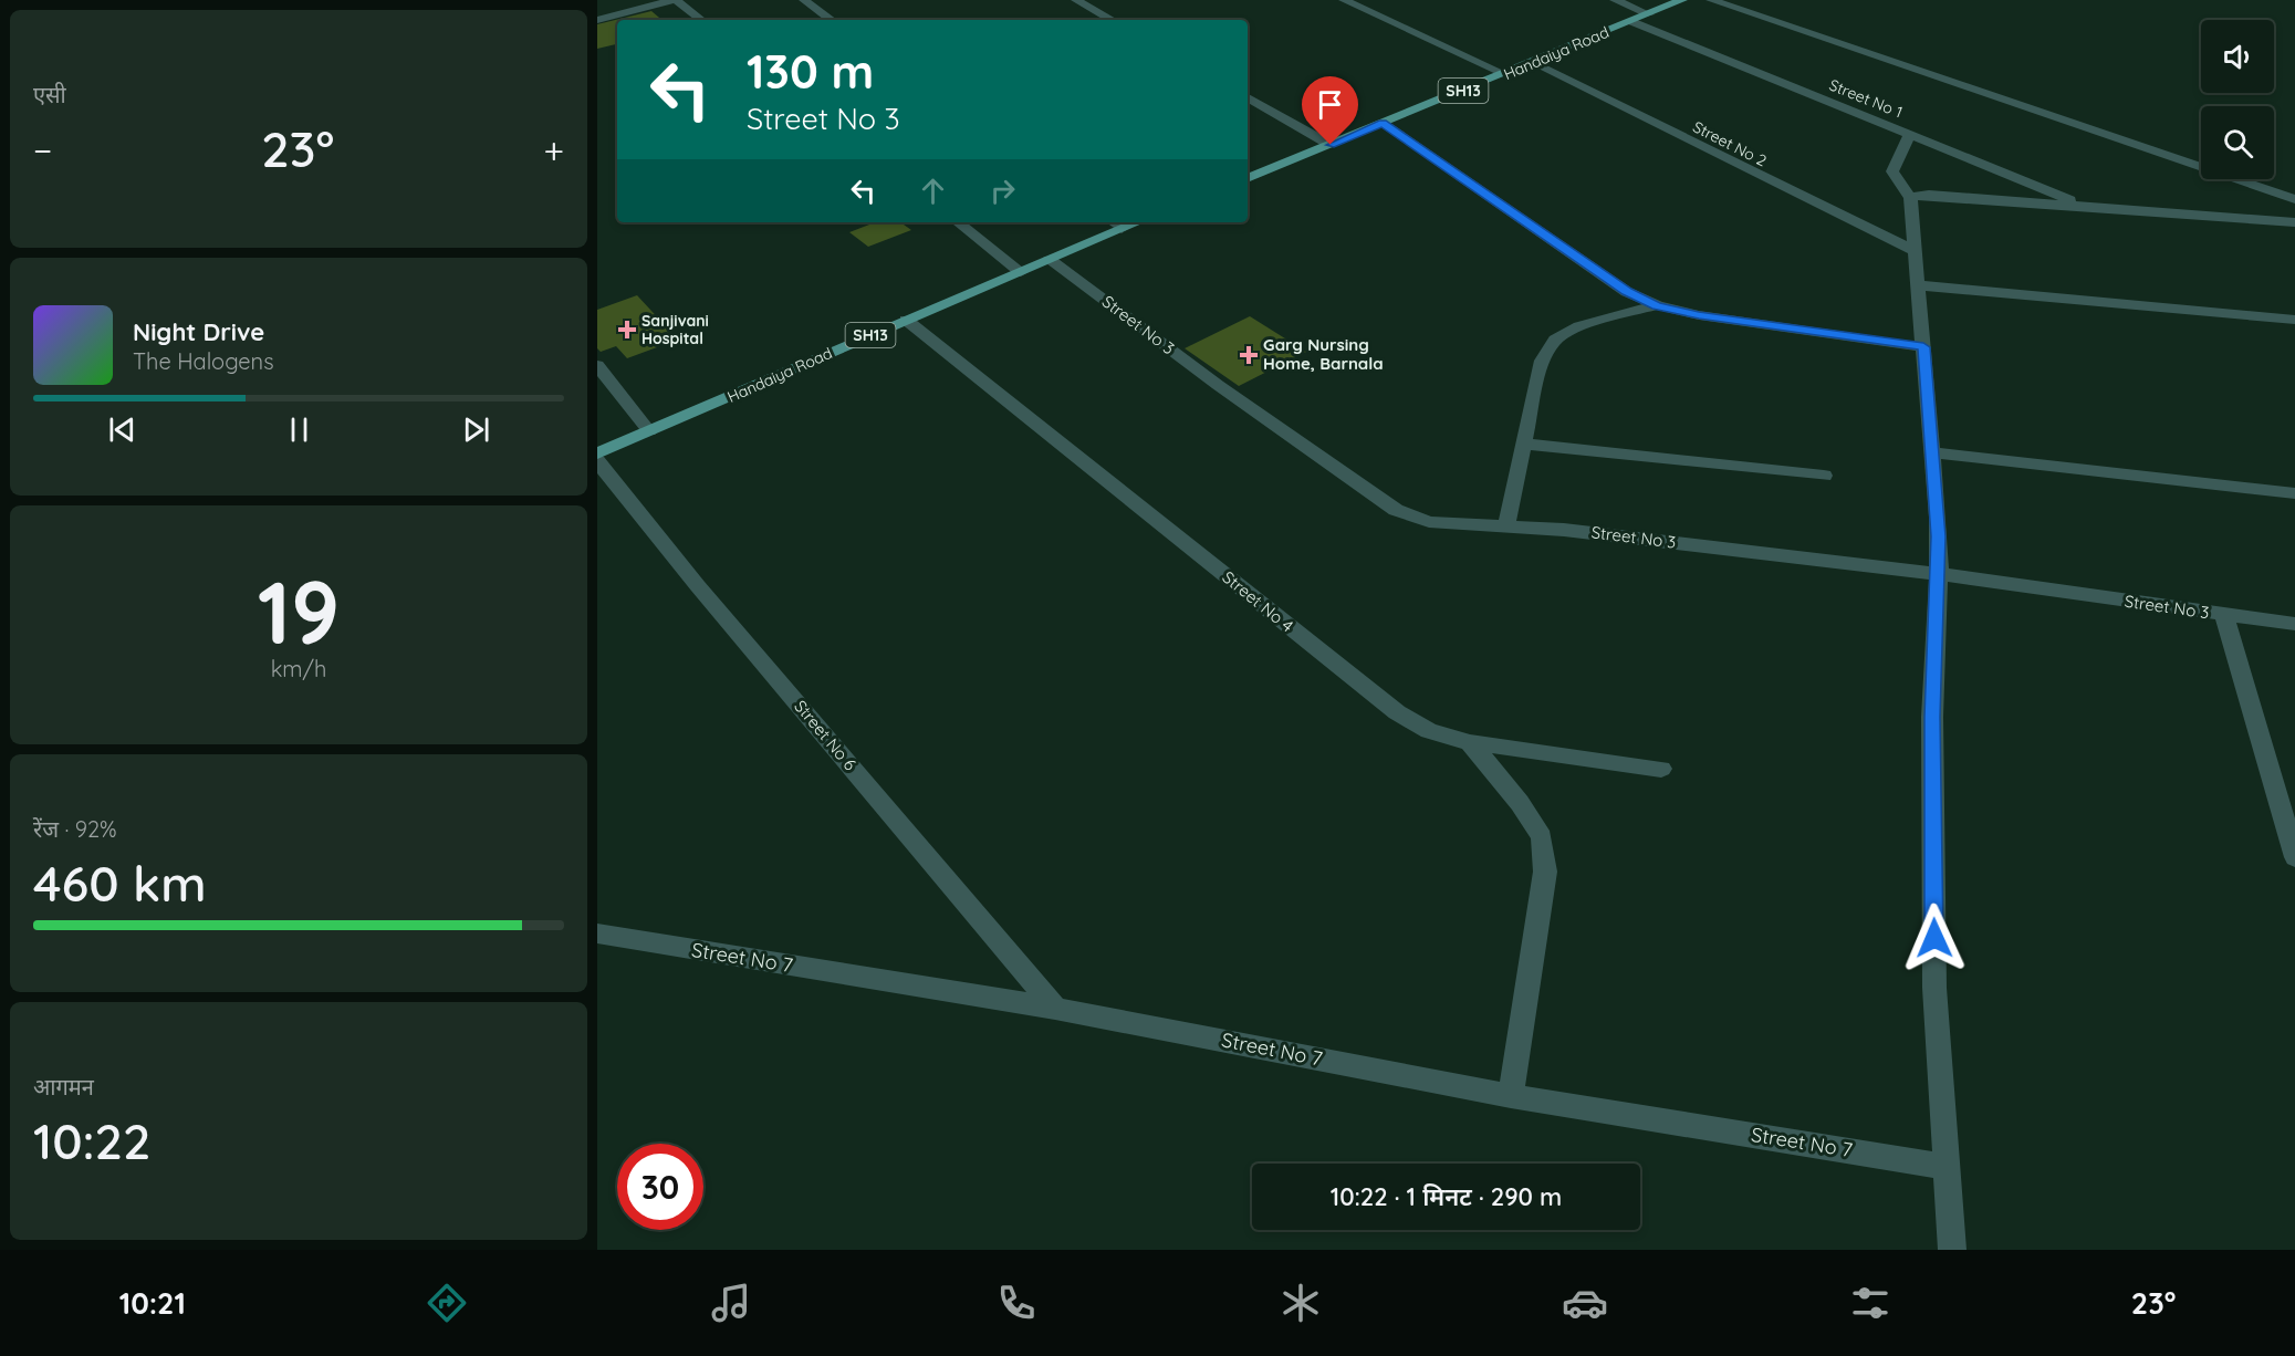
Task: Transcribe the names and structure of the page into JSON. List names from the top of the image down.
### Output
{
  "streets": {
    "main road": ["Handaiya Road", "SH13"],
    "street": [
      "Street No 1",
      "Street No 2",
      "Street No 3",
      "Street No 4",
      "Street No 6",
      "Street No 7"
    ]
  },
  "crossings": [
    ["Handaiya Road", "Street No 1"],
    ["Handaiya Road", "Street No 2"],
    ["Handaiya Road", "Street No 3"],
    ["Handaiya Road", "Street No 4"],
    ["Street No 6", "Street No 7"]
  ],
  "places": {
    "health": ["Sanjivani Hospital", "Garg Nursing Home, Barnala"]
  },
  "page": {
    "tile": [
      "एसी",
      ["19", "km/h"],
      ["रेंज · 92%", "460 km"],
      ["आगमन", "10:22"]
    ],
    "turn": ["130 m", "Street No 3"],
    "heat": ["−", "23°", "+"],
    "song": ["Night Drive", "The Halogens"],
    "limit": "30",
    "trip": "10:22 · 1 मिनट · 290 m",
    "tabs": ["10:21", "23°"]
  }
}
